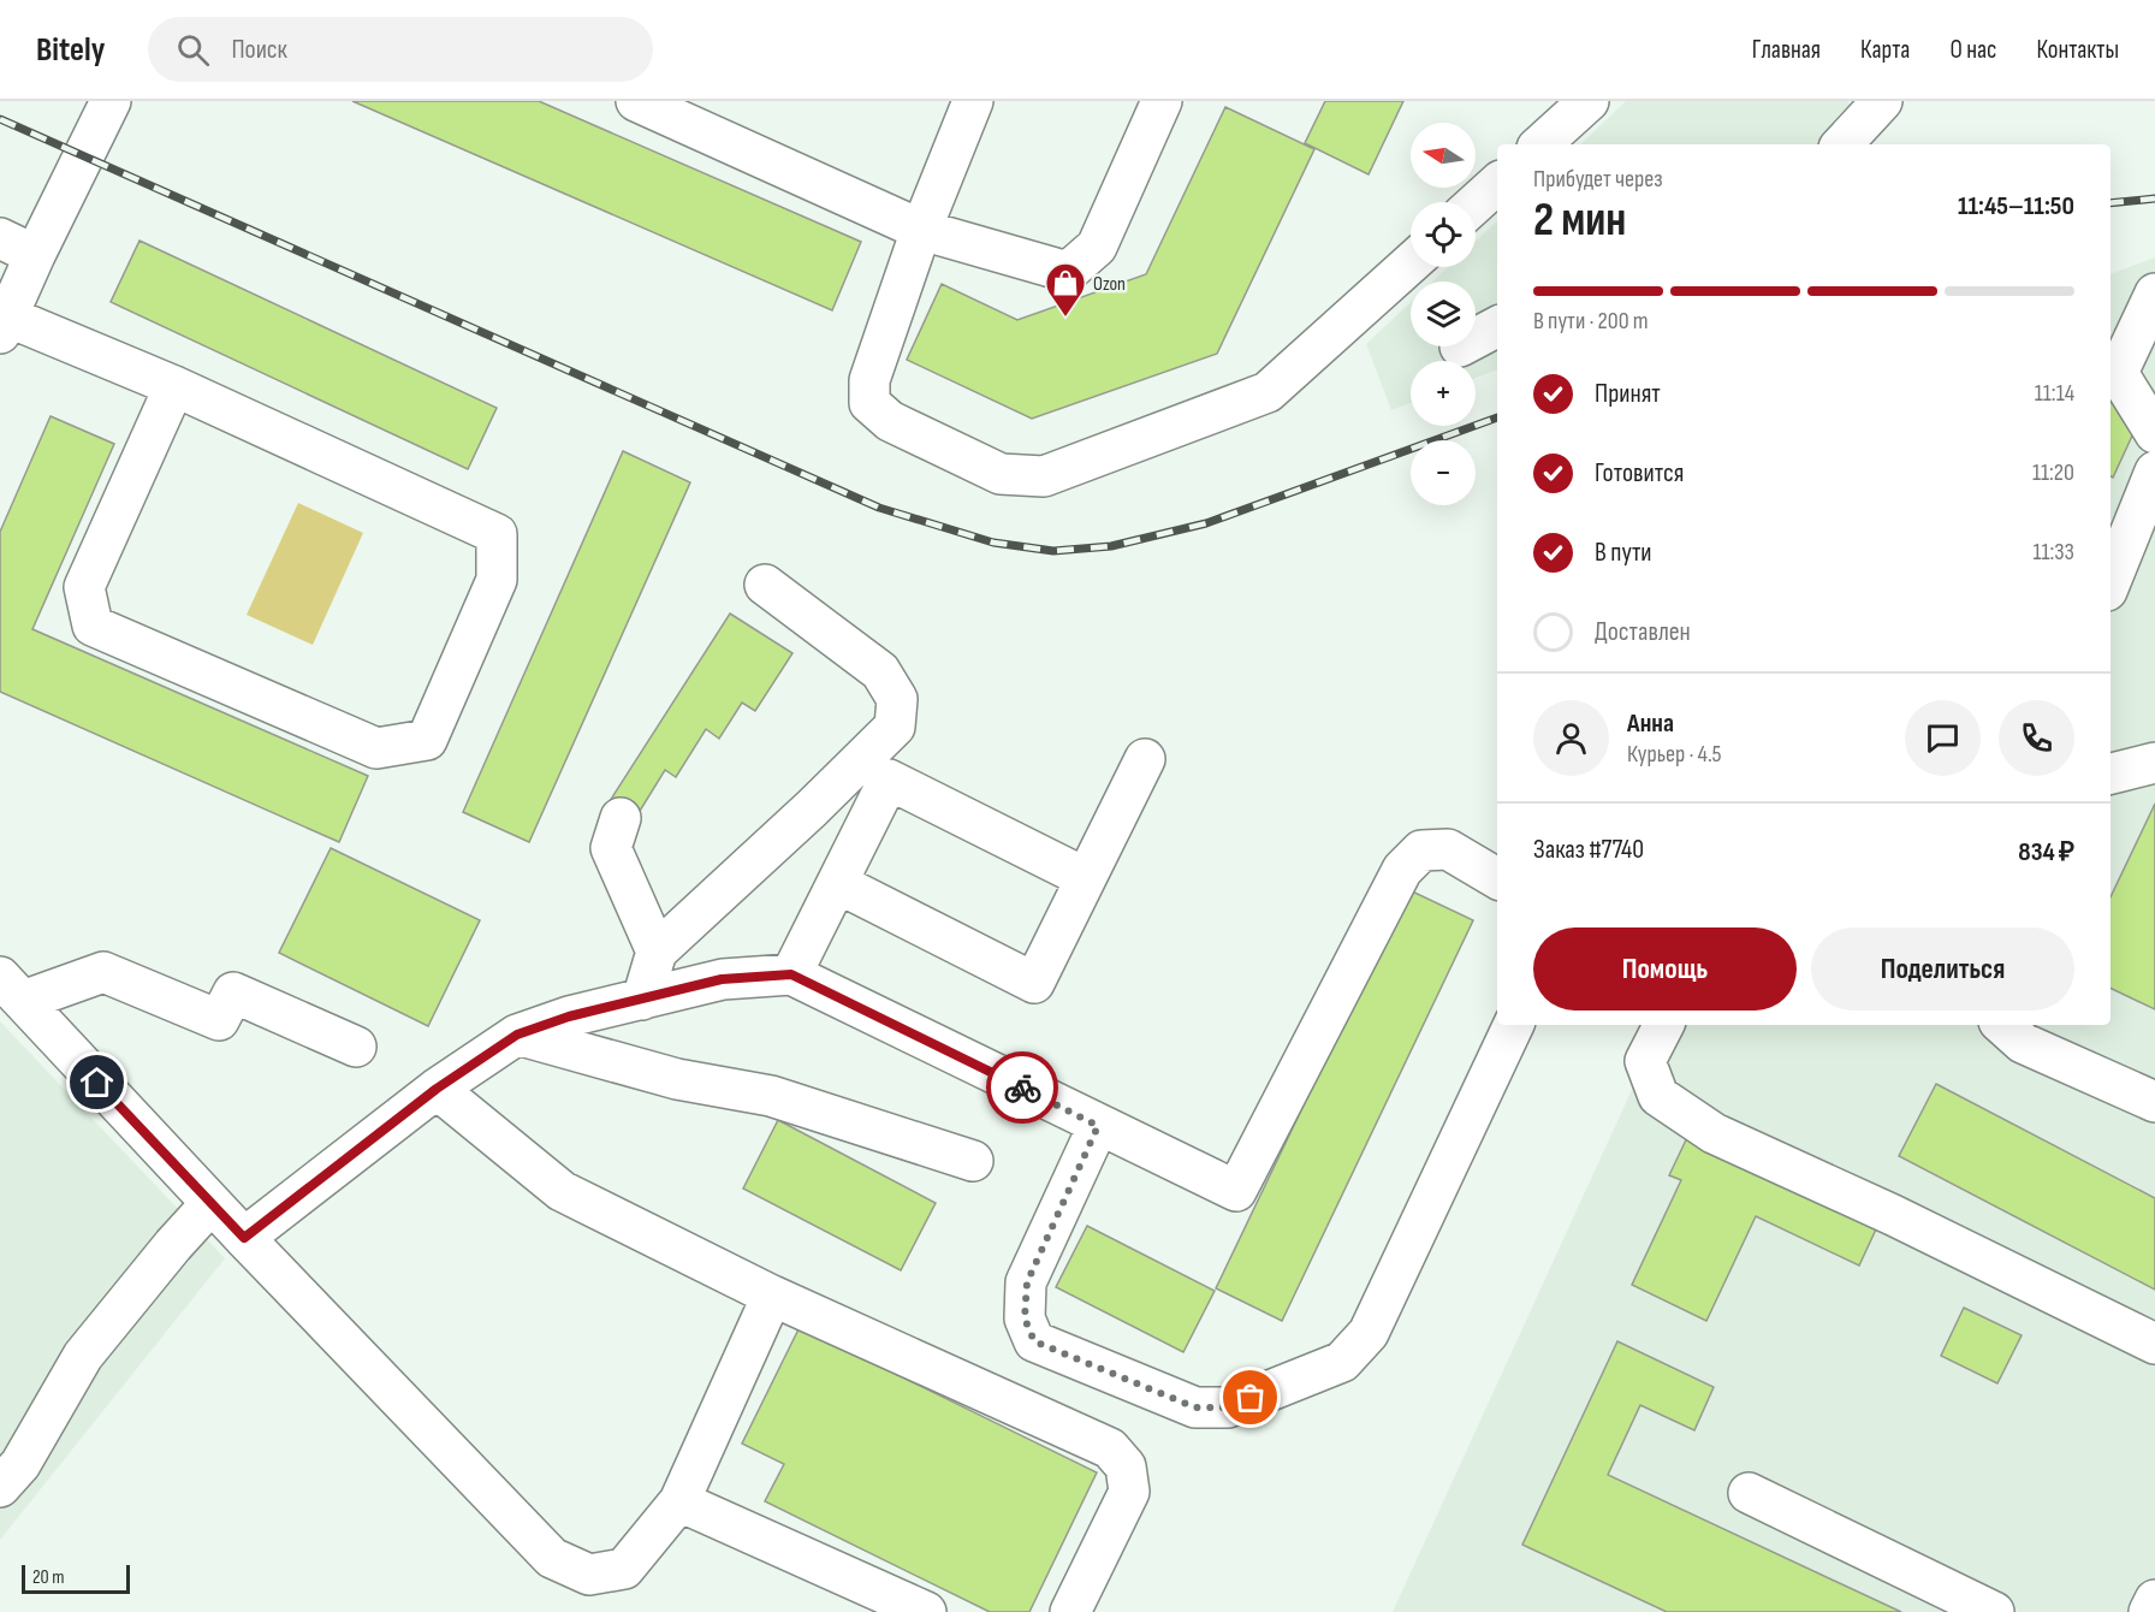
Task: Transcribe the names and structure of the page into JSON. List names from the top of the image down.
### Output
{
  "places": {
    "shop": ["Ozon"]
  },
  "scale_bar": "20 m",
  "north": "left",
  "page": {
    "header": "Bitely",
    "search": "Поиск",
    "nav": [
      "Главная",
      "Карта",
      "О нас",
      "Контакты"
    ],
    "map_buttons": ["+", "−"],
    "heading": ["2 мин", "Прибудет через", "11:45–11:50"],
    "panel": [
      "Анна",
      "Курьер · 4.5",
      "Заказ #7740",
      "834 ₽"
    ],
    "bar": "В пути · 200 m",
    "list": [
      ["Принят", "11:14"],
      ["Готовится", "11:20"],
      ["В пути", "11:33"],
      "Доставлен"
    ],
    "buttons": ["Помощь", "Поделиться"],
    "scale": "20 m"
  }
}
